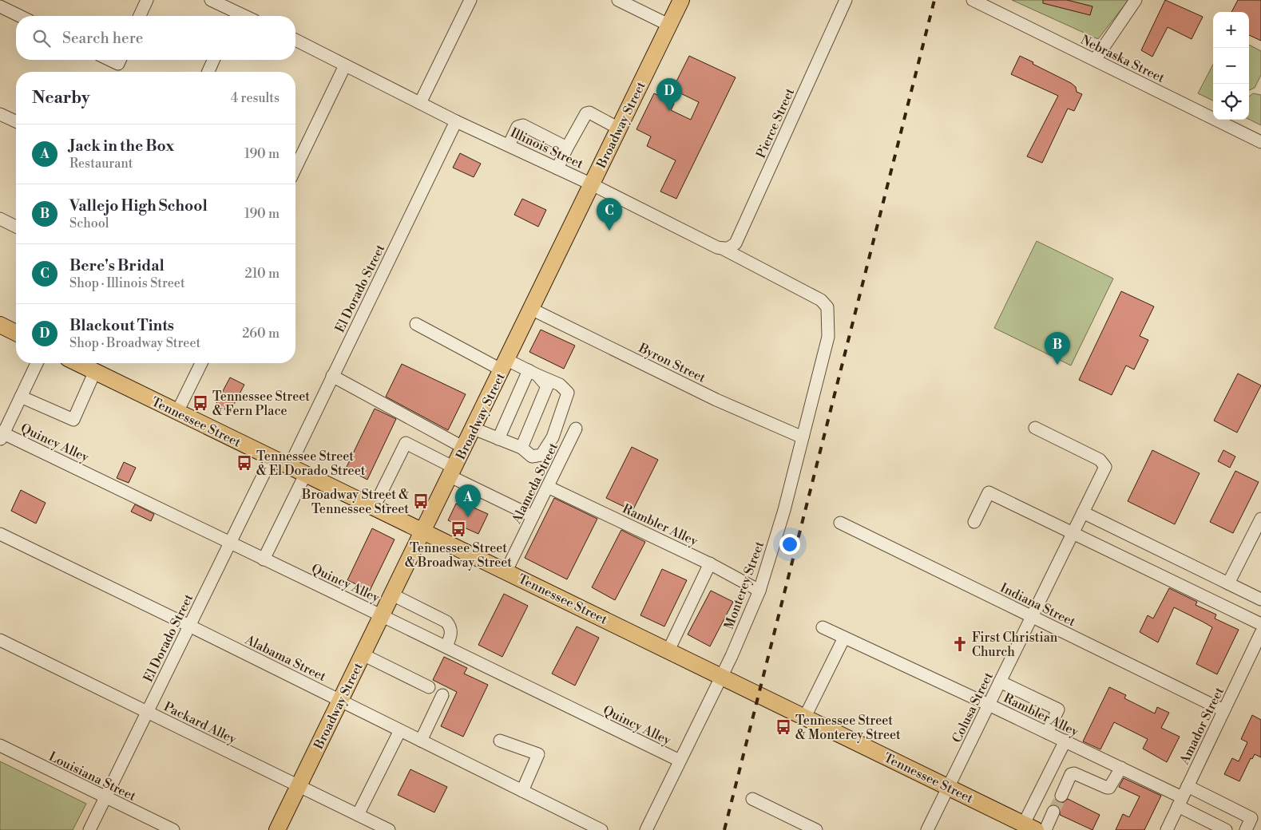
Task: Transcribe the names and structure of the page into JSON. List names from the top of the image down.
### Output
{
  "streets": {
    "main road": ["Broadway Street", "Tennessee Street"],
    "street": [
      "Nebraska Street",
      "Pierce Street",
      "Illinois Street",
      "El Dorado Street",
      "Byron Street",
      "Quincy Alley",
      "Alameda Street",
      "Rambler Alley",
      "Monterey Street",
      "Indiana Street",
      "Alabama Street",
      "Colusa Street",
      "Packard Alley",
      "Amador Street",
      "Louisiana Street"
    ]
  },
  "crossings": [
    ["Pierce Street", "Illinois Street"],
    ["Broadway Street", "Illinois Street"],
    ["Broadway Street", "Byron Street"],
    ["Broadway Street", "Tennessee Street"],
    ["Broadway Street", "Quincy Alley"],
    ["Broadway Street", "Alabama Street"],
    ["Broadway Street", "Packard Alley"],
    ["Illinois Street", "El Dorado Street"],
    ["Illinois Street", "Monterey Street"],
    ["El Dorado Street", "Tennessee Street"],
    ["El Dorado Street", "Quincy Alley"],
    ["El Dorado Street", "Alabama Street"],
    ["El Dorado Street", "Packard Alley"],
    ["El Dorado Street", "Louisiana Street"],
    ["Byron Street", "Monterey Street"],
    ["Tennessee Street", "Alameda Street"],
    ["Tennessee Street", "Monterey Street"],
    ["Tennessee Street", "Colusa Street"],
    ["Quincy Alley", "Monterey Street"],
    ["Alameda Street", "Rambler Alley"],
    ["Rambler Alley", "Monterey Street"],
    ["Rambler Alley", "Colusa Street"],
    ["Rambler Alley", "Amador Street"],
    ["Indiana Street", "Colusa Street"],
    ["Indiana Street", "Amador Street"]
  ],
  "places": {
    "bus stop": [
      "Tennessee Street & Fern Place",
      "Tennessee Street & El Dorado Street",
      "Broadway Street & Tennessee Street",
      "Tennessee Street & Broadway Street",
      "Tennessee Street & Monterey Street"
    ],
    "church": ["First Christian Church"]
  },
  "page": {
    "map_buttons": ["+", "−"],
    "search": "Search here",
    "heading": ["Nearby", "4 results"],
    "pins": [
      "D",
      "C",
      "B",
      "A"
    ],
    "list": [
      {
        "mark": "A",
        "name": "Jack in the Box",
        "note": "Restaurant",
        "value": "190 m"
      },
      {
        "mark": "B",
        "name": "Vallejo High School",
        "note": "School",
        "value": "190 m"
      },
      {
        "mark": "C",
        "name": "Bere's Bridal",
        "note": "Shop · Illinois Street",
        "value": "210 m"
      },
      {
        "mark": "D",
        "name": "Blackout Tints",
        "note": "Shop · Broadway Street",
        "value": "260 m"
      }
    ]
  }
}
